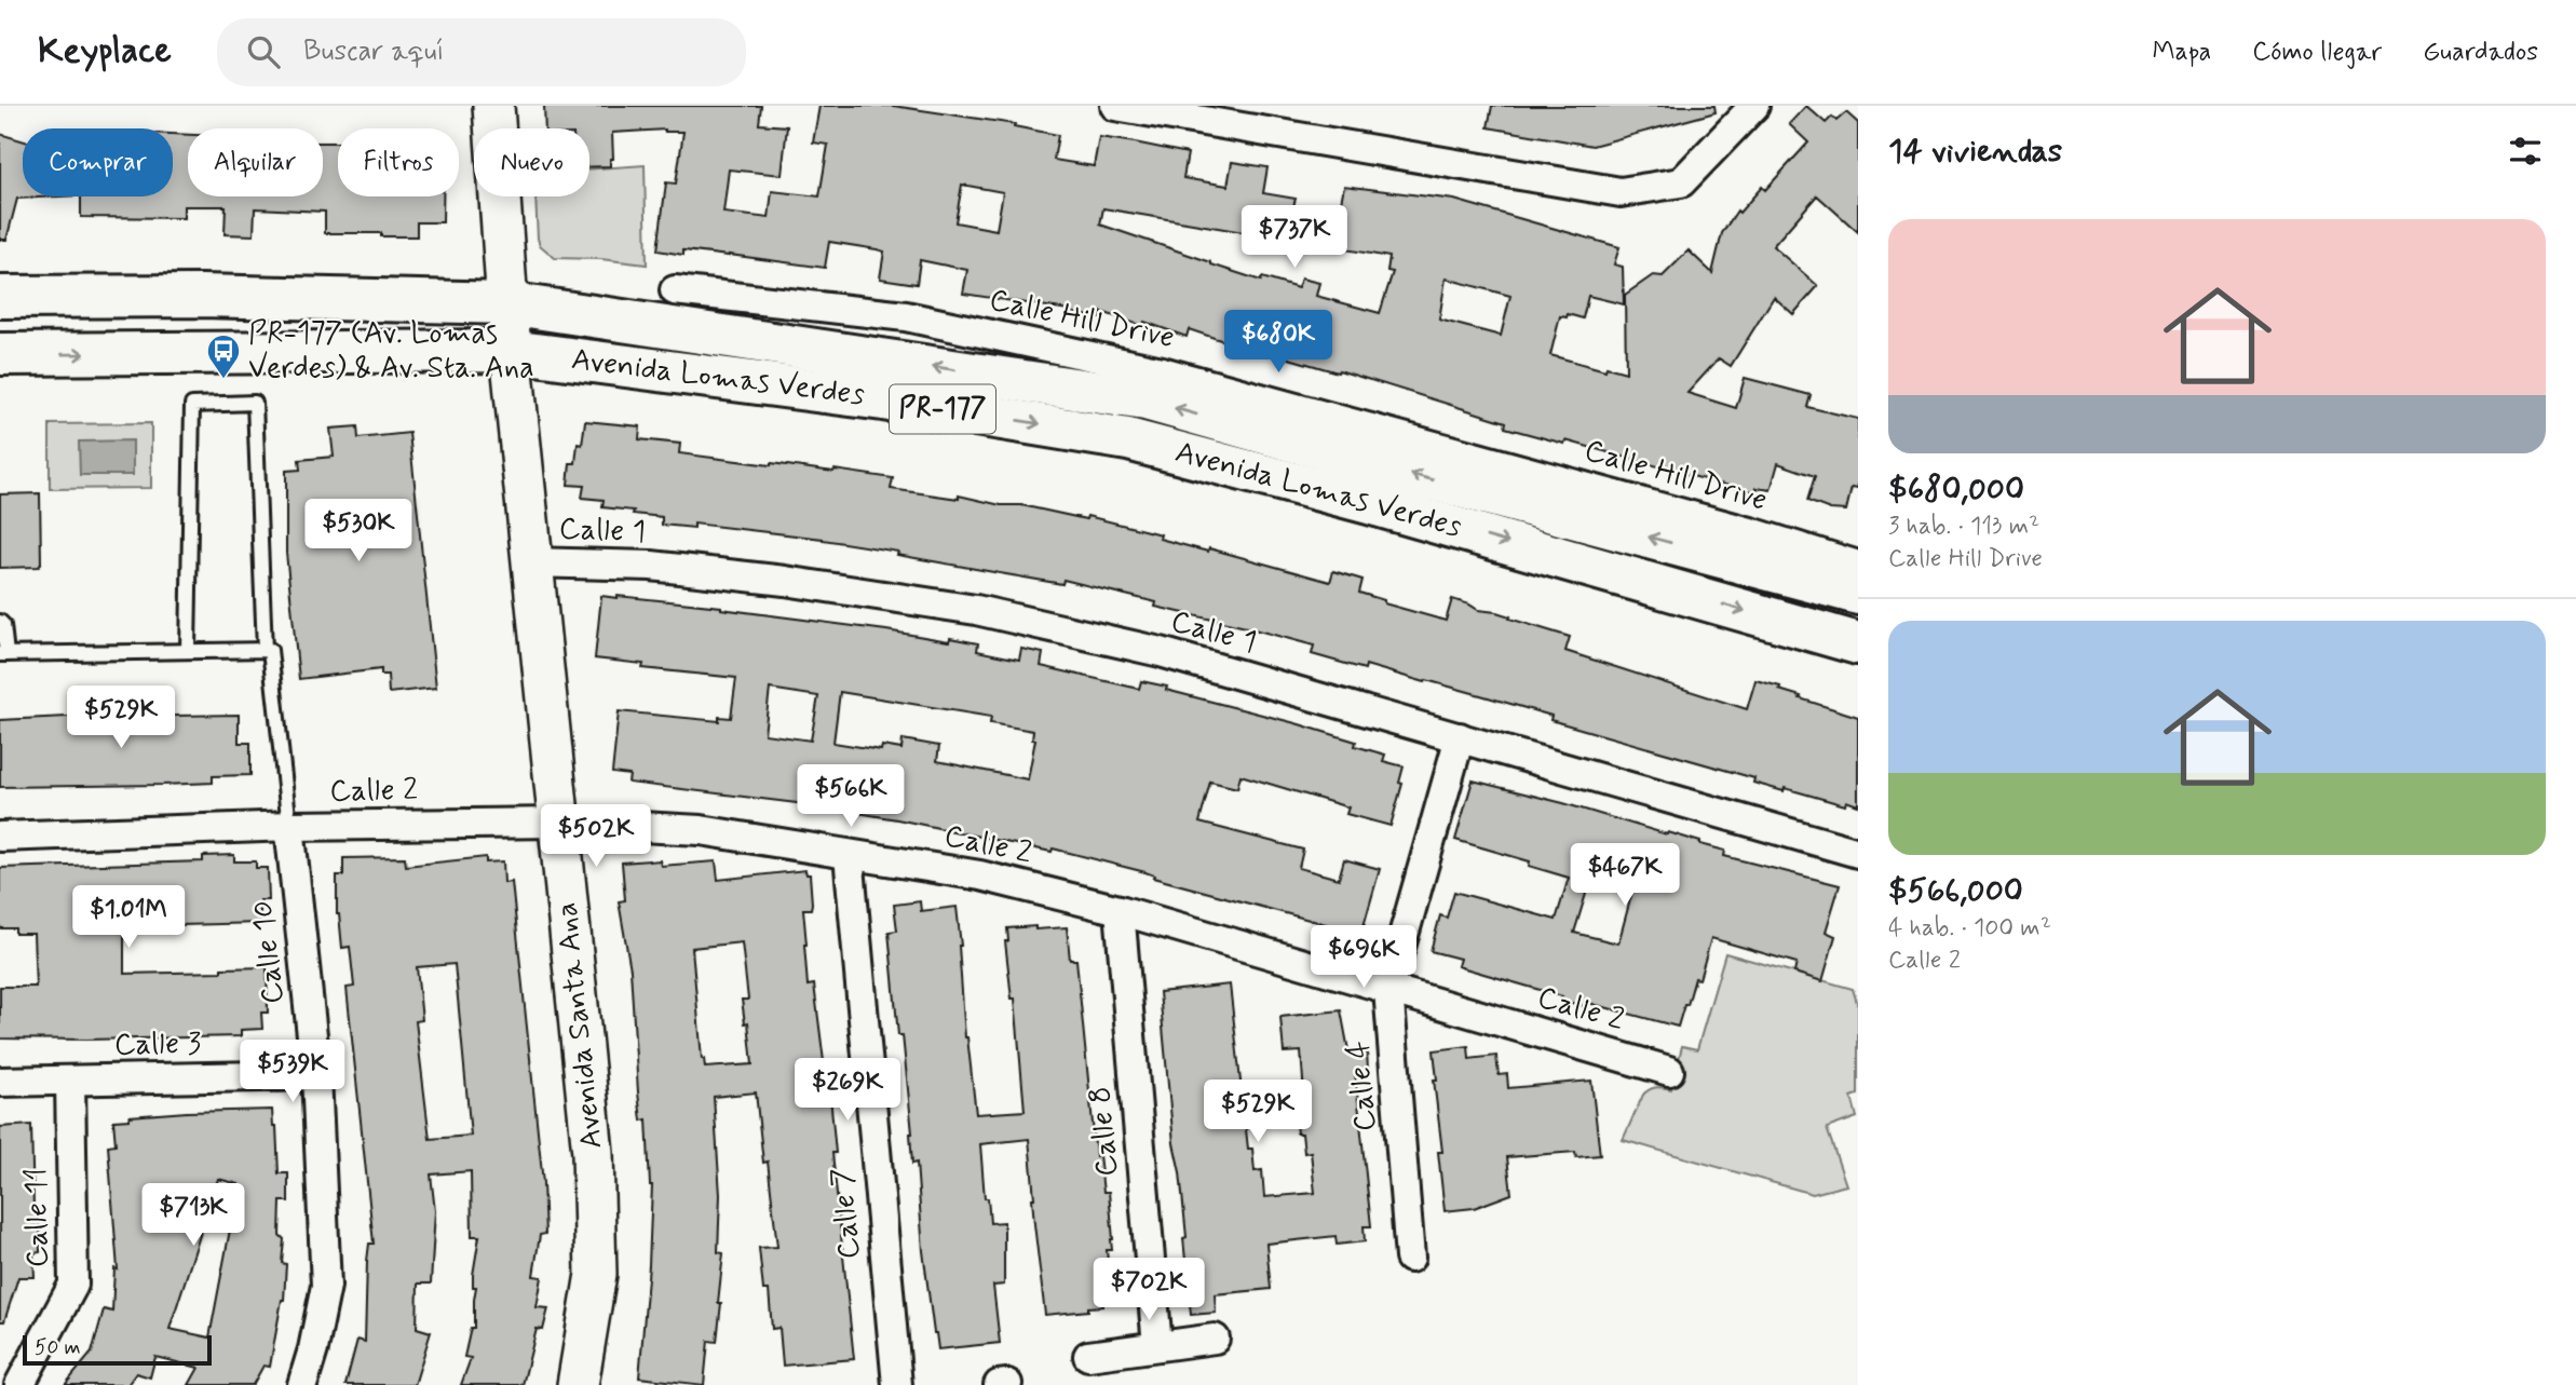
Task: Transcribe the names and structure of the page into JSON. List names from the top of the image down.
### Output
{
  "streets": {
    "highway": ["Avenida Lomas Verdes", "PR-177"],
    "street": [
      "Calle Hill Drive",
      "Calle 1",
      "Calle 2",
      "Calle 10",
      "Avenida Santa Ana",
      "Calle 3",
      "Calle 4",
      "Calle 8",
      "Calle 7",
      "Calle 11"
    ]
  },
  "crossings": [
    ["Avenida Lomas Verdes", "Avenida Santa Ana"],
    ["Calle 1", "Avenida Santa Ana"],
    ["Calle 1", "Calle 4"],
    ["Calle 2", "Calle 10"],
    ["Calle 2", "Avenida Santa Ana"],
    ["Calle 2", "Calle 4"],
    ["Calle 2", "Calle 8"],
    ["Calle 2", "Calle 7"],
    ["Calle 10", "Calle 3"],
    ["Calle 3", "Calle 11"]
  ],
  "places": {
    "bus stop": ["PR-177 (Av. Lomas Verdes) & Av. Sta. Ana"]
  },
  "scale_bar": "50 m",
  "page": {
    "header": "Keyplace",
    "search": "Buscar aquí",
    "nav": ["Mapa", "Cómo llegar", "Guardados"],
    "heading": "14 viviendas",
    "chip": [
      "Comprar",
      "Alquilar",
      "Filtros",
      "Nuevo"
    ],
    "list": [
      {
        "name": "$680,000",
        "note": "3 hab. · 113 m² · Calle Hill Drive"
      },
      {
        "name": "$566,000",
        "note": "4 hab. · 100 m² · Calle 2"
      }
    ],
    "price": [
      "$737K",
      "$680K",
      "$530K",
      "$529K",
      "$566K",
      "$502K",
      "$467K",
      "$1.01M",
      "$696K",
      "$539K",
      "$269K",
      "$529K",
      "$713K",
      "$702K"
    ],
    "scale": "50 m"
  }
}
